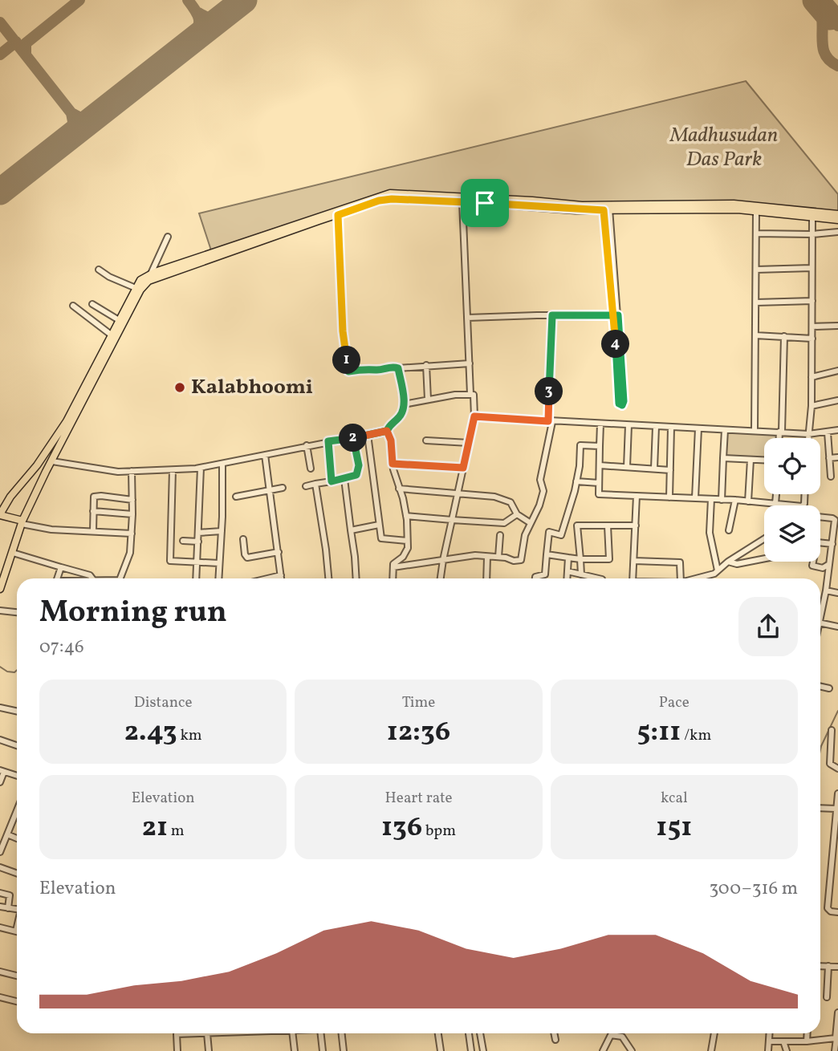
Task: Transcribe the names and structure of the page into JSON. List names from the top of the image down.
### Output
{
  "parks": ["Madhusudan Das Park"],
  "places": ["Kalabhoomi"],
  "page": {
    "pins": [
      "4",
      "1",
      "3",
      "2"
    ],
    "heading": ["Morning run", "07:46"],
    "stats": [
      ["Distance", "2.43 km"],
      ["Time", "12:36"],
      ["Pace", "5:11 /km"],
      ["Elevation", "21 m"],
      ["Heart rate", "136 bpm"],
      ["kcal", "151"]
    ],
    "chart": ["Elevation", "300–316 m"]
  }
}
